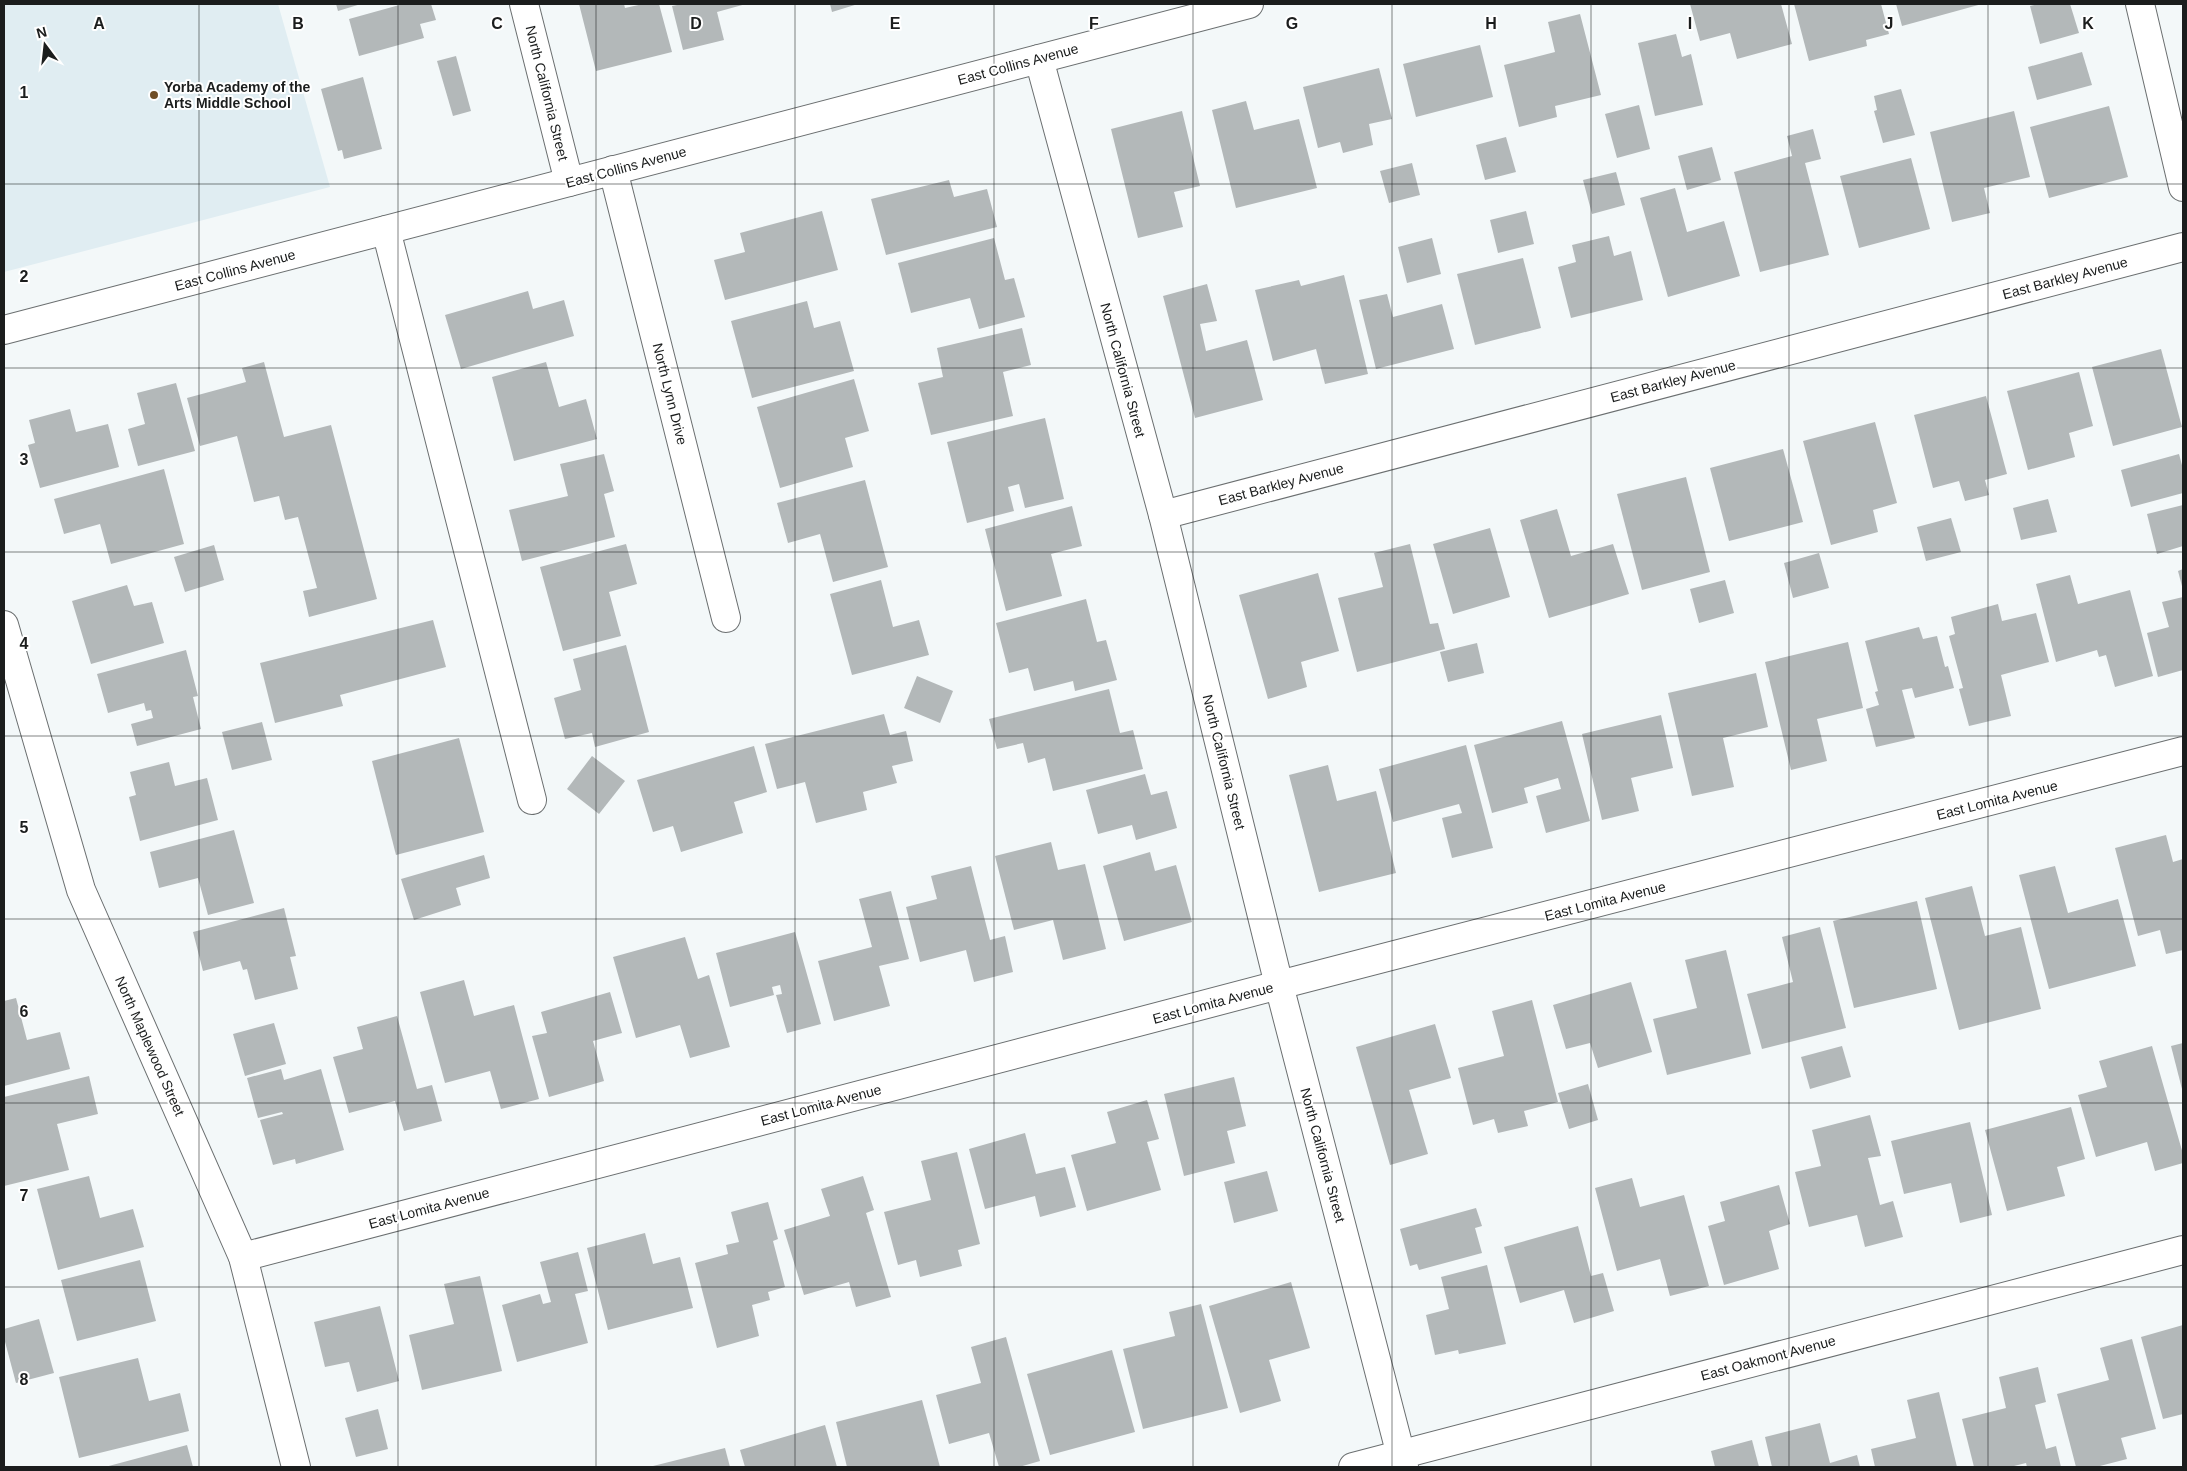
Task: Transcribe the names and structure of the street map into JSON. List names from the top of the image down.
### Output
{
  "streets": {
    "street": [
      "East Collins Avenue",
      "North California Street",
      "East Barkley Avenue",
      "North Lynn Drive",
      "East Lomita Avenue",
      "North Maplewood Street",
      "East Oakmont Avenue"
    ]
  },
  "crossings": [
    ["East Collins Avenue", "North California Street"],
    ["East Collins Avenue", "North Lynn Drive"],
    ["North California Street", "East Barkley Avenue"],
    ["North California Street", "East Lomita Avenue"],
    ["North California Street", "East Oakmont Avenue"],
    ["East Lomita Avenue", "North Maplewood Street"]
  ],
  "places": ["Yorba Academy of the Arts Middle School"],
  "north": "top",
  "grid": {
    "columns": [
      "A",
      "B",
      "C",
      "D",
      "E",
      "F",
      "G",
      "H",
      "I",
      "J",
      "K"
    ],
    "rows": [
      "1",
      "2",
      "3",
      "4",
      "5",
      "6",
      "7",
      "8"
    ]
  }
}
